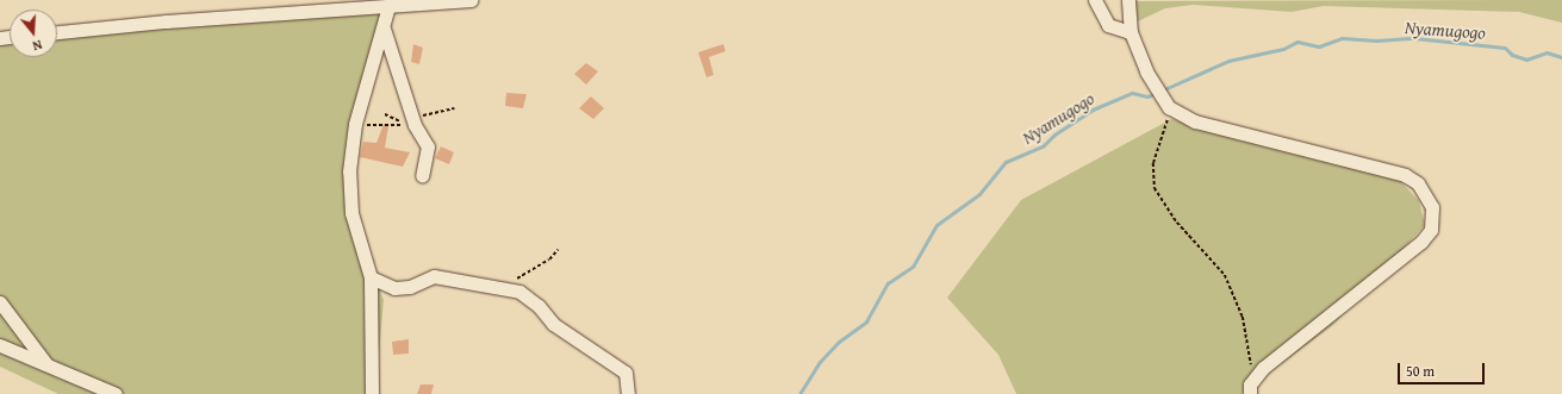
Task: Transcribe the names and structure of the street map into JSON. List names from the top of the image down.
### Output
{
  "water": ["Nyamugogo"],
  "scale_bar": "50 m",
  "north": "bottom"
}
